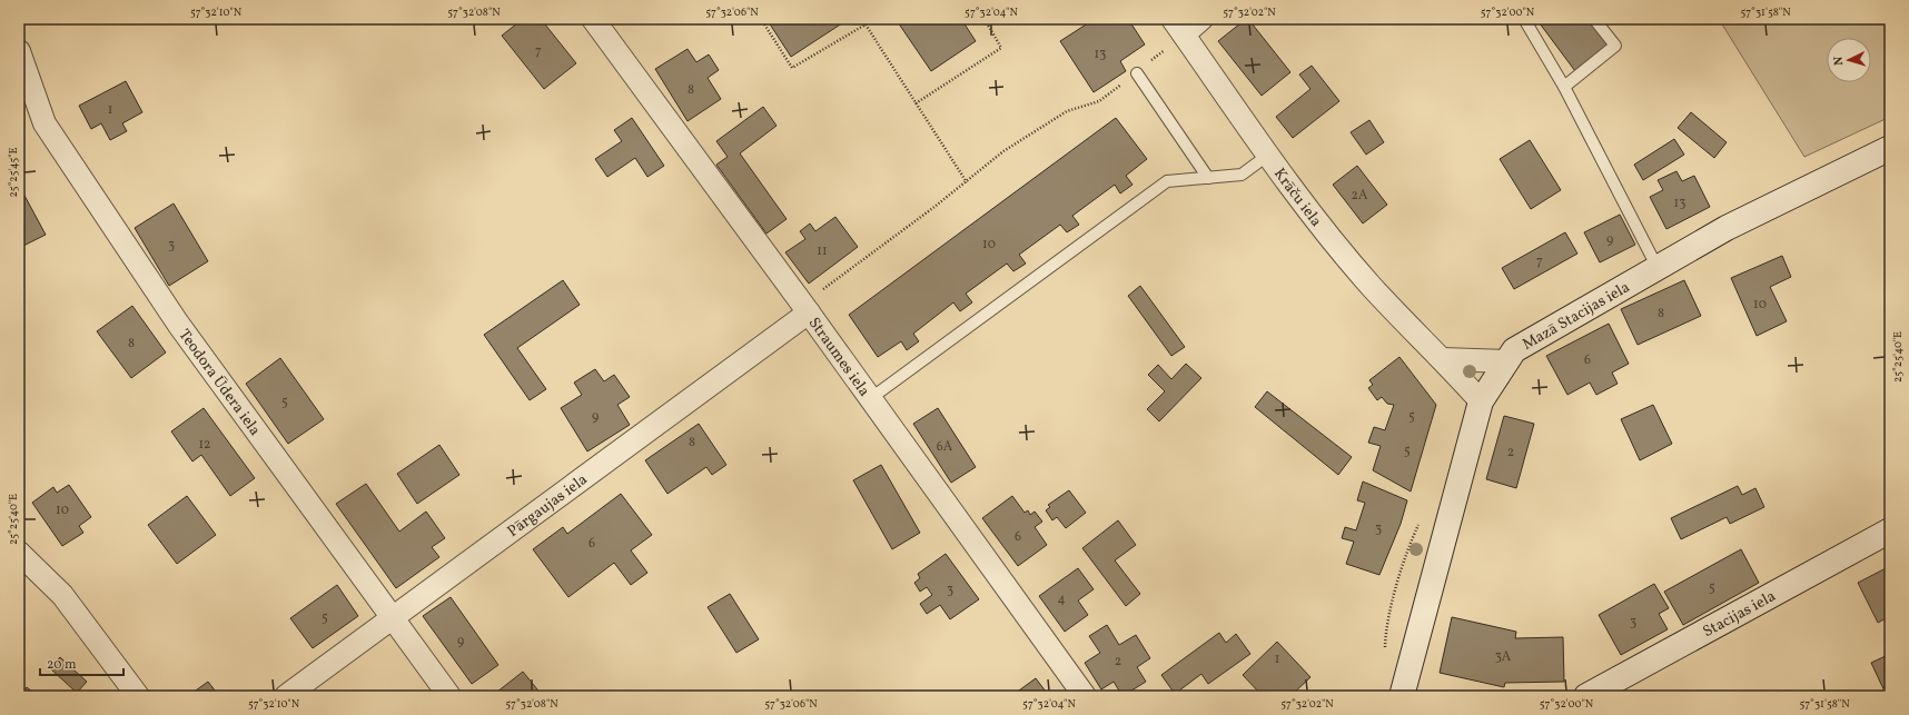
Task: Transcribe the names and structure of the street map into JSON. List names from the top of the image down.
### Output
{
  "streets": {
    "main road": ["Mazā Stacijas iela", "Stacijas iela"],
    "street": [
      "Krāču iela",
      "Straumes iela",
      "Teodora Ūdera iela",
      "Pārgaujas iela"
    ]
  },
  "crossings": [
    ["Krāču iela", "Mazā Stacijas iela"],
    ["Straumes iela", "Pārgaujas iela"],
    ["Teodora Ūdera iela", "Pārgaujas iela"]
  ],
  "house_numbers": [
    "7",
    "13",
    "8",
    "1",
    "2A",
    "13",
    "9",
    "10",
    "3",
    "11",
    "7",
    "10",
    "8",
    "8",
    "6",
    "5",
    "9",
    "5",
    "8",
    "12",
    "6A",
    "5",
    "2",
    "10",
    "3",
    "6",
    "6",
    "5",
    "3",
    "4",
    "5",
    "3",
    "9",
    "3A",
    "1",
    "2"
  ],
  "scale_bar": "20 m",
  "north": "left",
  "coordinates": [
    "57°32'10\"N",
    "57°32'08\"N",
    "57°32'06\"N",
    "57°32'04\"N",
    "57°32'02\"N",
    "57°32'00\"N",
    "57°31'58\"N",
    "25°25'45\"E",
    "25°25'40\"E"
  ]
}
